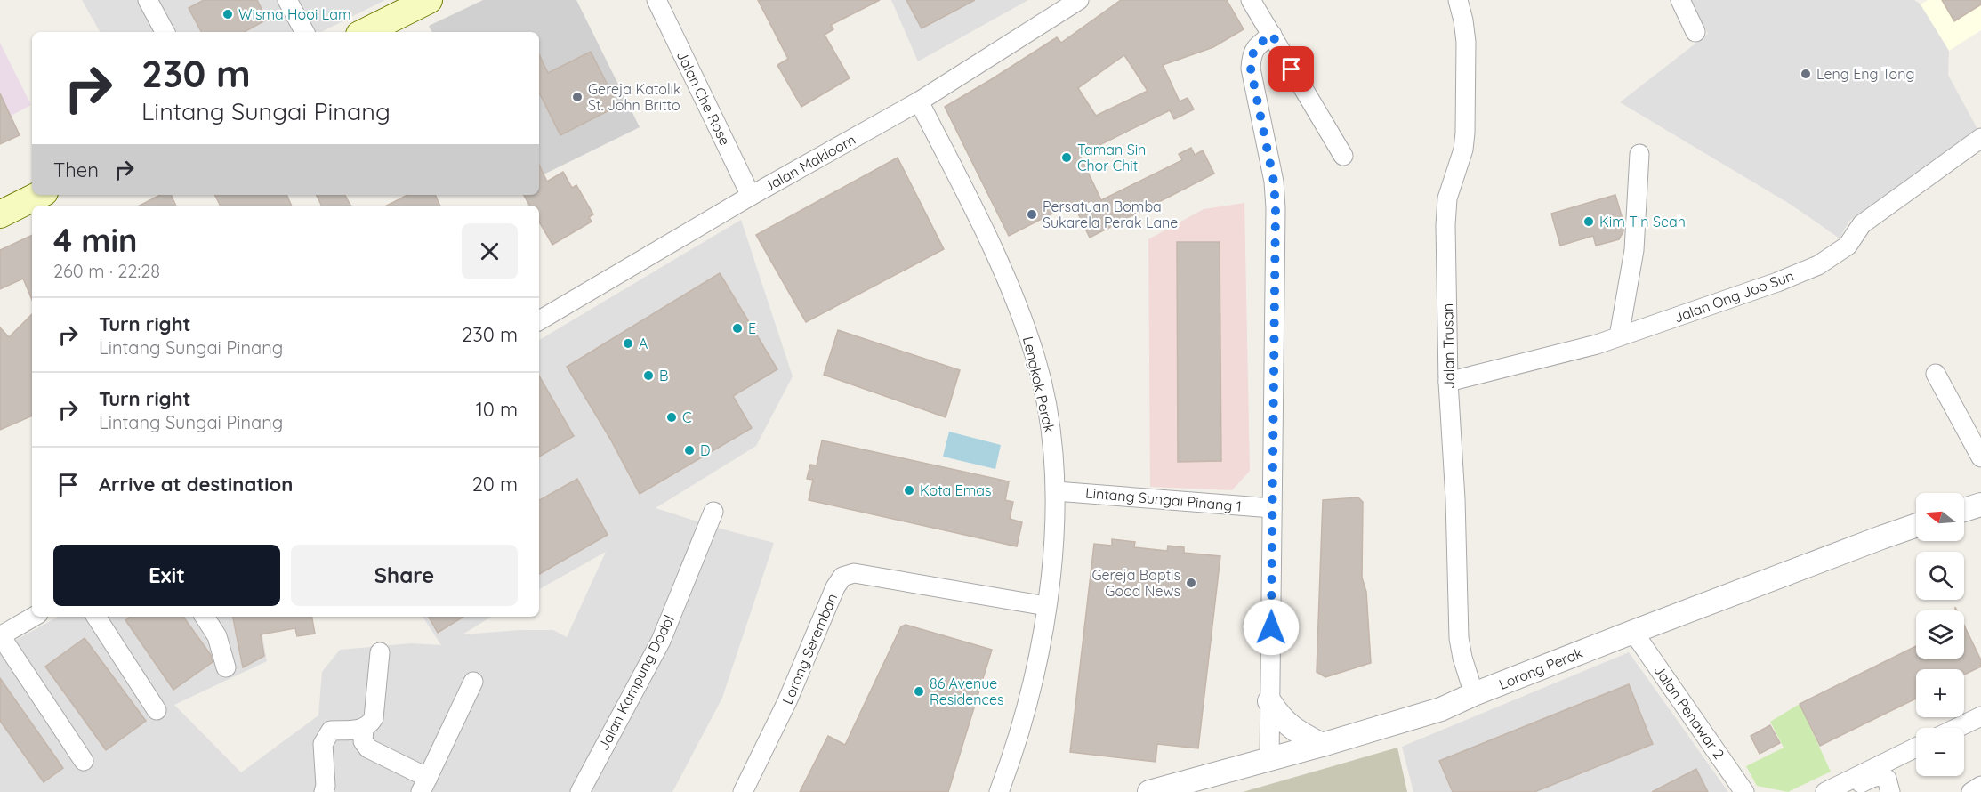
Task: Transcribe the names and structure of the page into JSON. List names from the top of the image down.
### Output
{
  "streets": {
    "street": [
      "Jalan Che Rose",
      "Jalan Makloom",
      "Jalan Ong Joo Sun",
      "Jalan Trusan",
      "Lengkok Perak",
      "Lintang Sungai Pinang 1",
      "Lorong Seremban",
      "Lorong Perak",
      "Jalan Kampung Dodol",
      "Jalan Penawar 2"
    ]
  },
  "crossings": [
    ["Jalan Che Rose", "Jalan Makloom"],
    ["Jalan Makloom", "Lengkok Perak"],
    ["Jalan Ong Joo Sun", "Jalan Trusan"],
    ["Jalan Trusan", "Lorong Perak"],
    ["Lengkok Perak", "Lintang Sungai Pinang 1"],
    ["Lengkok Perak", "Lorong Seremban"],
    ["Lorong Perak", "Jalan Penawar 2"]
  ],
  "places": [
    "Wisma Hooi Lam",
    "Leng Eng Tong",
    "Gereja Katolik St. John Britto",
    "Taman Sin Chor Chit",
    "Persatuan Bomba Sukarela Perak Lane",
    "Kim Tin Seah",
    "E",
    "A",
    "B",
    "C",
    "D",
    "Kota Emas",
    "Gereja Baptis Good News",
    "86 Avenue Residences"
  ],
  "north": "left",
  "page": {
    "turn": ["230 m", "Lintang Sungai Pinang"],
    "then": "Then",
    "heading": ["4 min", "260 m · 22:28"],
    "list": [
      {
        "name": "Turn right",
        "note": "Lintang Sungai Pinang",
        "value": "230 m"
      },
      {
        "name": "Turn right",
        "note": "Lintang Sungai Pinang",
        "value": "10 m"
      },
      {
        "name": "Arrive at destination",
        "value": "20 m"
      }
    ],
    "map_buttons": ["+", "−"],
    "buttons": ["Exit", "Share"]
  }
}
